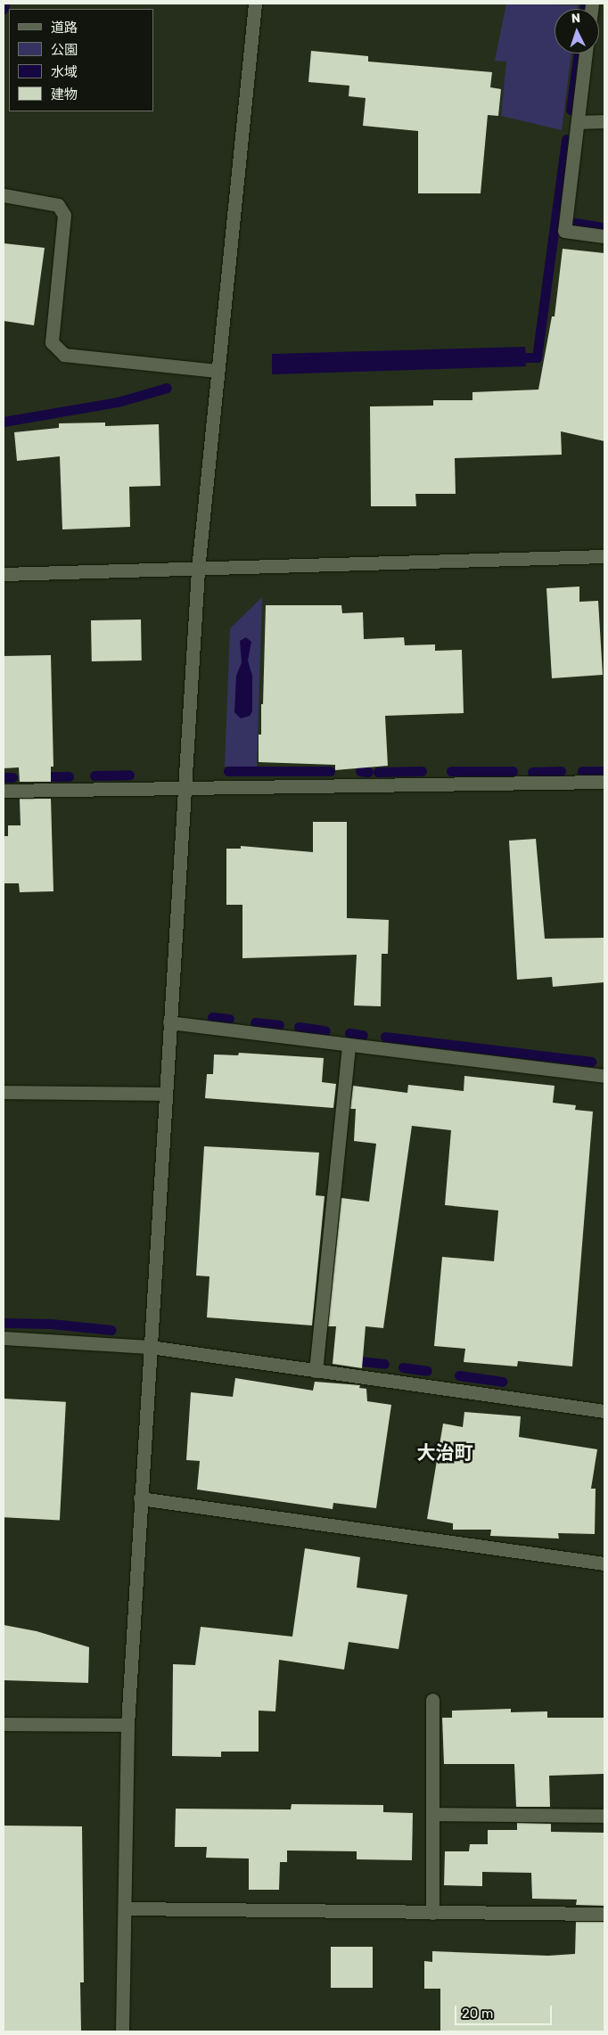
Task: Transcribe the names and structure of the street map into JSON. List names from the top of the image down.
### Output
{
  "districts": ["大治町"],
  "legend": [
    "道路",
    "公園",
    "水域",
    "建物"
  ],
  "scale_bar": "20 m",
  "north": "top"
}
